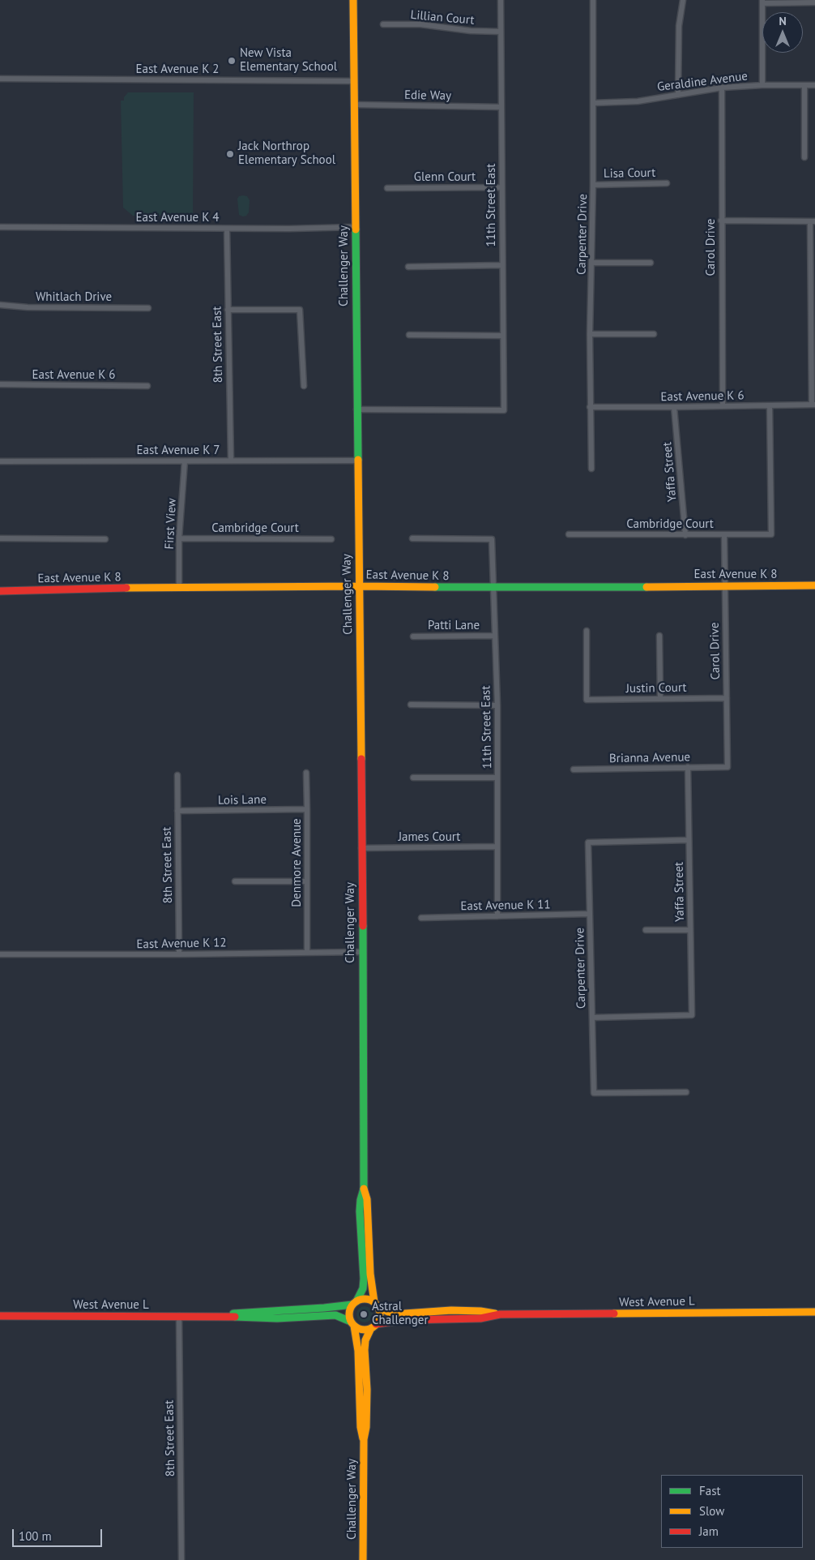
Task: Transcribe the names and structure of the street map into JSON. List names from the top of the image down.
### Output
{
  "streets": {
    "main road": ["Challenger Way", "East Avenue K 8", "West Avenue L"],
    "street": [
      "Lillian Court",
      "East Avenue K 2",
      "Geraldine Avenue",
      "Edie Way",
      "Lisa Court",
      "Glenn Court",
      "11th Street East",
      "East Avenue K 4",
      "Carpenter Drive",
      "Carol Drive",
      "Whitlach Drive",
      "8th Street East",
      "East Avenue K 6",
      "East Avenue K 7",
      "Yaffa Street",
      "First View",
      "Cambridge Court",
      "Patti Lane",
      "Justin Court",
      "Brianna Avenue",
      "Lois Lane",
      "James Court",
      "Denmore Avenue",
      "East Avenue K 11",
      "East Avenue K 12"
    ]
  },
  "crossings": [
    ["Lillian Court", "11th Street East"],
    ["East Avenue K 2", "Challenger Way"],
    ["Geraldine Avenue", "Carpenter Drive"],
    ["Geraldine Avenue", "Carol Drive"],
    ["Edie Way", "11th Street East"],
    ["Edie Way", "Challenger Way"],
    ["Lisa Court", "Carpenter Drive"],
    ["Glenn Court", "11th Street East"],
    ["11th Street East", "Challenger Way"],
    ["11th Street East", "East Avenue K 8"],
    ["11th Street East", "Patti Lane"],
    ["11th Street East", "James Court"],
    ["11th Street East", "East Avenue K 11"],
    ["East Avenue K 4", "Challenger Way"],
    ["East Avenue K 4", "8th Street East"],
    ["Carpenter Drive", "East Avenue K 6"],
    ["Carpenter Drive", "Yaffa Street"],
    ["Carpenter Drive", "East Avenue K 11"],
    ["Carol Drive", "East Avenue K 6"],
    ["Carol Drive", "Cambridge Court"],
    ["Carol Drive", "East Avenue K 8"],
    ["Carol Drive", "Justin Court"],
    ["Carol Drive", "Brianna Avenue"],
    ["Challenger Way", "East Avenue K 7"],
    ["Challenger Way", "East Avenue K 8"],
    ["Challenger Way", "James Court"],
    ["Challenger Way", "East Avenue K 12"],
    ["Challenger Way", "West Avenue L"],
    ["8th Street East", "East Avenue K 7"],
    ["8th Street East", "Lois Lane"],
    ["8th Street East", "East Avenue K 12"],
    ["8th Street East", "West Avenue L"],
    ["East Avenue K 6", "Yaffa Street"],
    ["East Avenue K 6", "Cambridge Court"],
    ["East Avenue K 7", "First View"],
    ["Yaffa Street", "Cambridge Court"],
    ["Yaffa Street", "Brianna Avenue"],
    ["First View", "Cambridge Court"],
    ["First View", "East Avenue K 8"],
    ["Lois Lane", "Denmore Avenue"],
    ["Denmore Avenue", "East Avenue K 12"]
  ],
  "places": ["New Vista Elementary School", "Jack Northrop Elementary School", "Astral Challenger"],
  "legend": ["Fast", "Slow", "Jam"],
  "scale_bar": "100 m",
  "north": "top"
}
